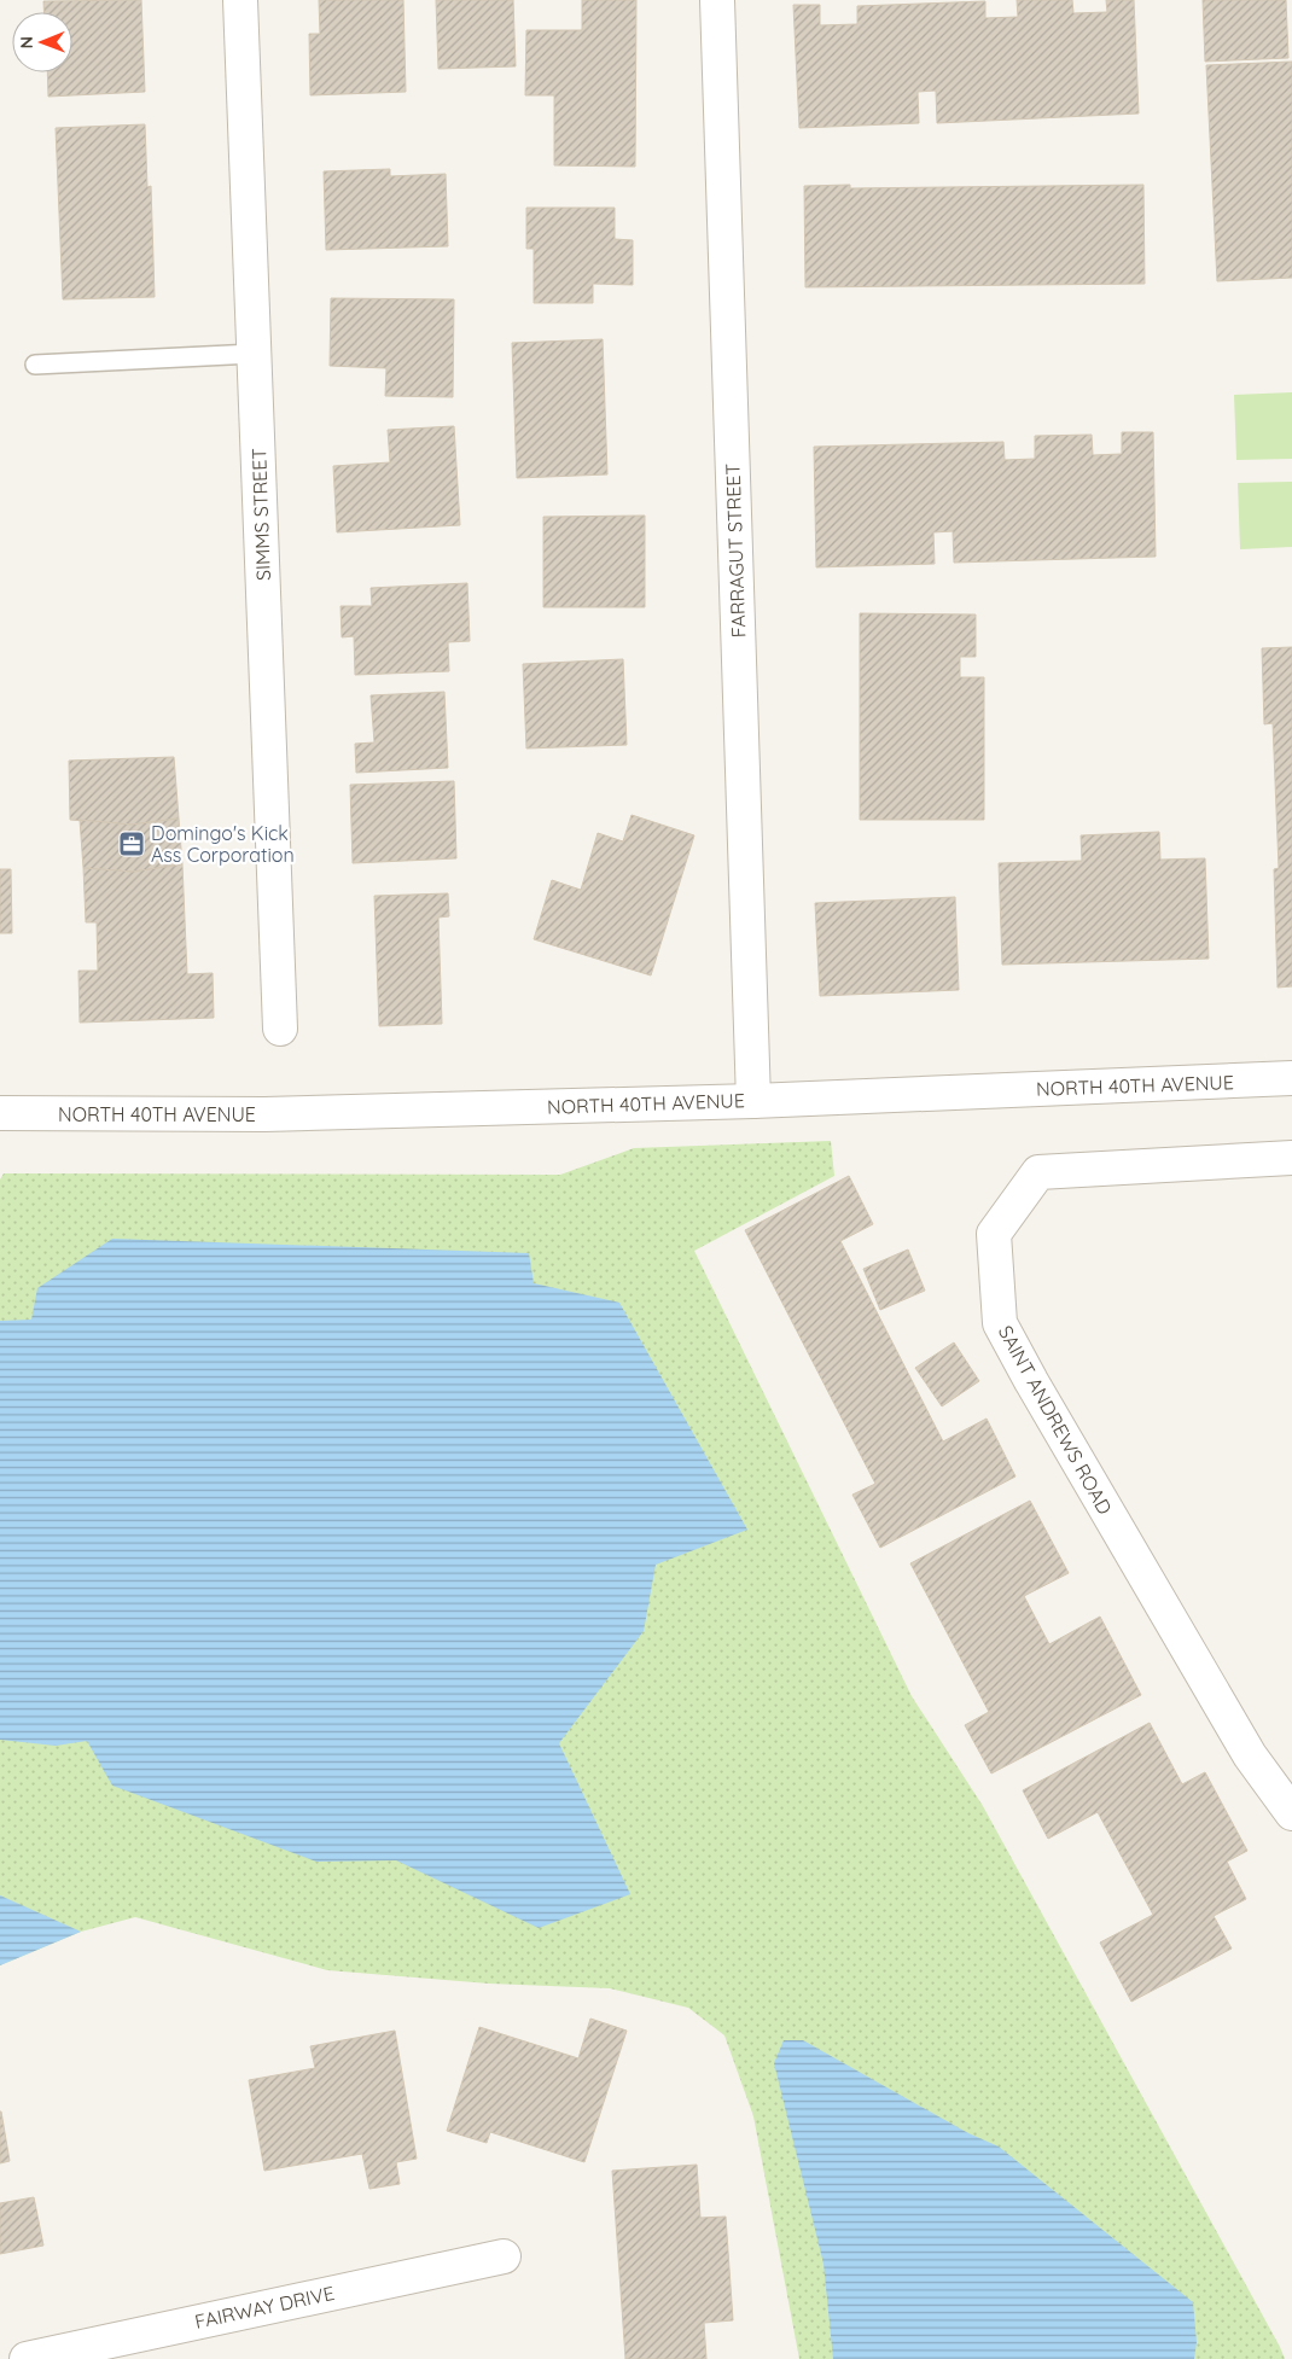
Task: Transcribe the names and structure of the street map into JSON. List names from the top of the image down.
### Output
{
  "streets": {
    "street": [
      "SIMMS STREET",
      "FARRAGUT STREET",
      "NORTH 40TH AVENUE",
      "SAINT ANDREWS ROAD",
      "FAIRWAY DRIVE"
    ]
  },
  "crossings": [
    ["FARRAGUT STREET", "NORTH 40TH AVENUE"]
  ],
  "places": {
    "office": ["Domingo's Kick Ass Corporation"]
  },
  "north": "left"
}
